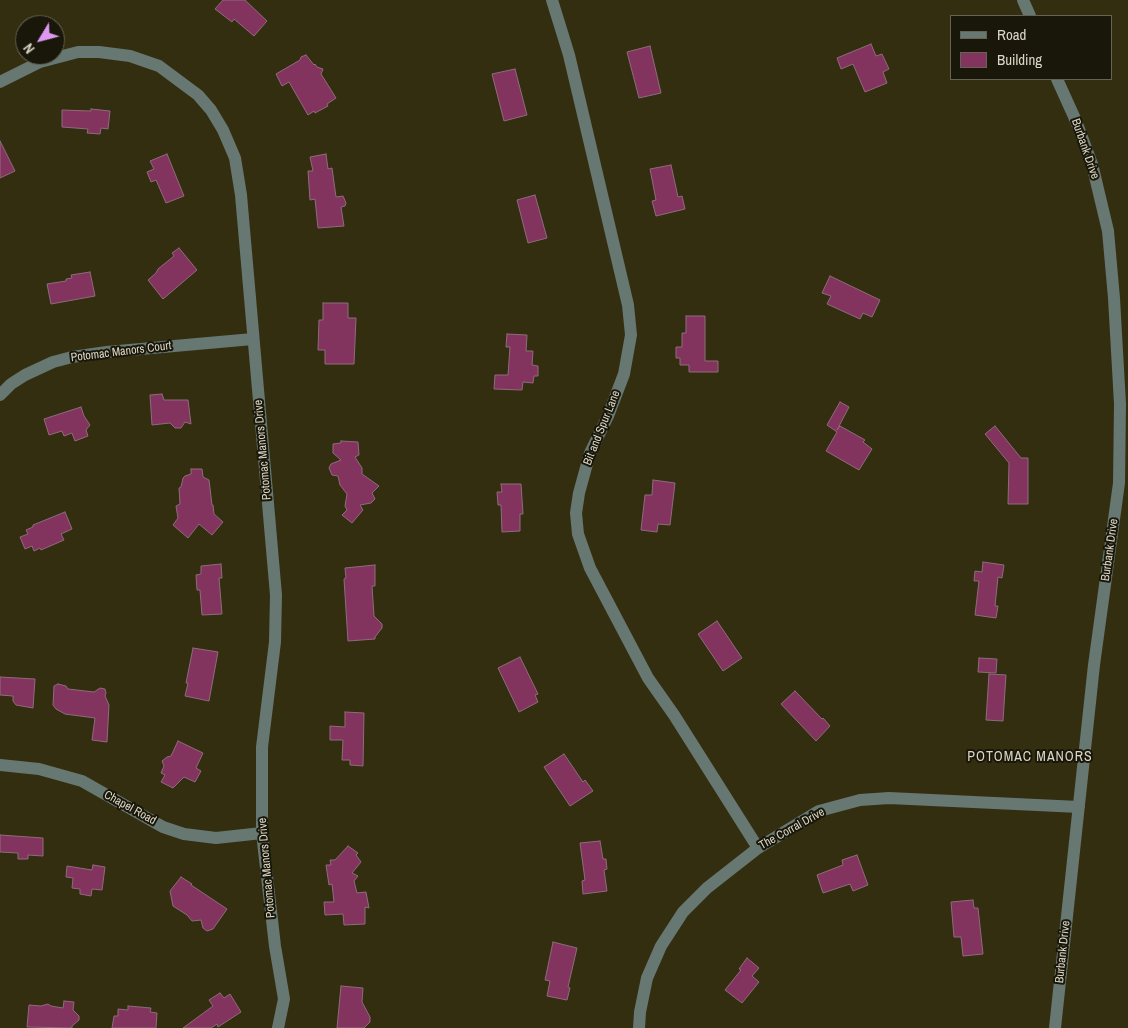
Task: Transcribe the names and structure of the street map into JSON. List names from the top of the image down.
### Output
{
  "streets": {
    "street": [
      "Burbank Drive",
      "Potomac Manors Court",
      "Bit and Spur Lane",
      "Potomac Manors Drive",
      "Chapel Road",
      "The Corral Drive"
    ]
  },
  "crossings": [
    ["Burbank Drive", "The Corral Drive"],
    ["Potomac Manors Court", "Potomac Manors Drive"],
    ["Bit and Spur Lane", "The Corral Drive"],
    ["Potomac Manors Drive", "Chapel Road"]
  ],
  "districts": ["POTOMAC MANORS"],
  "legend": ["Road", "Building"],
  "north": "bottom left"
}
